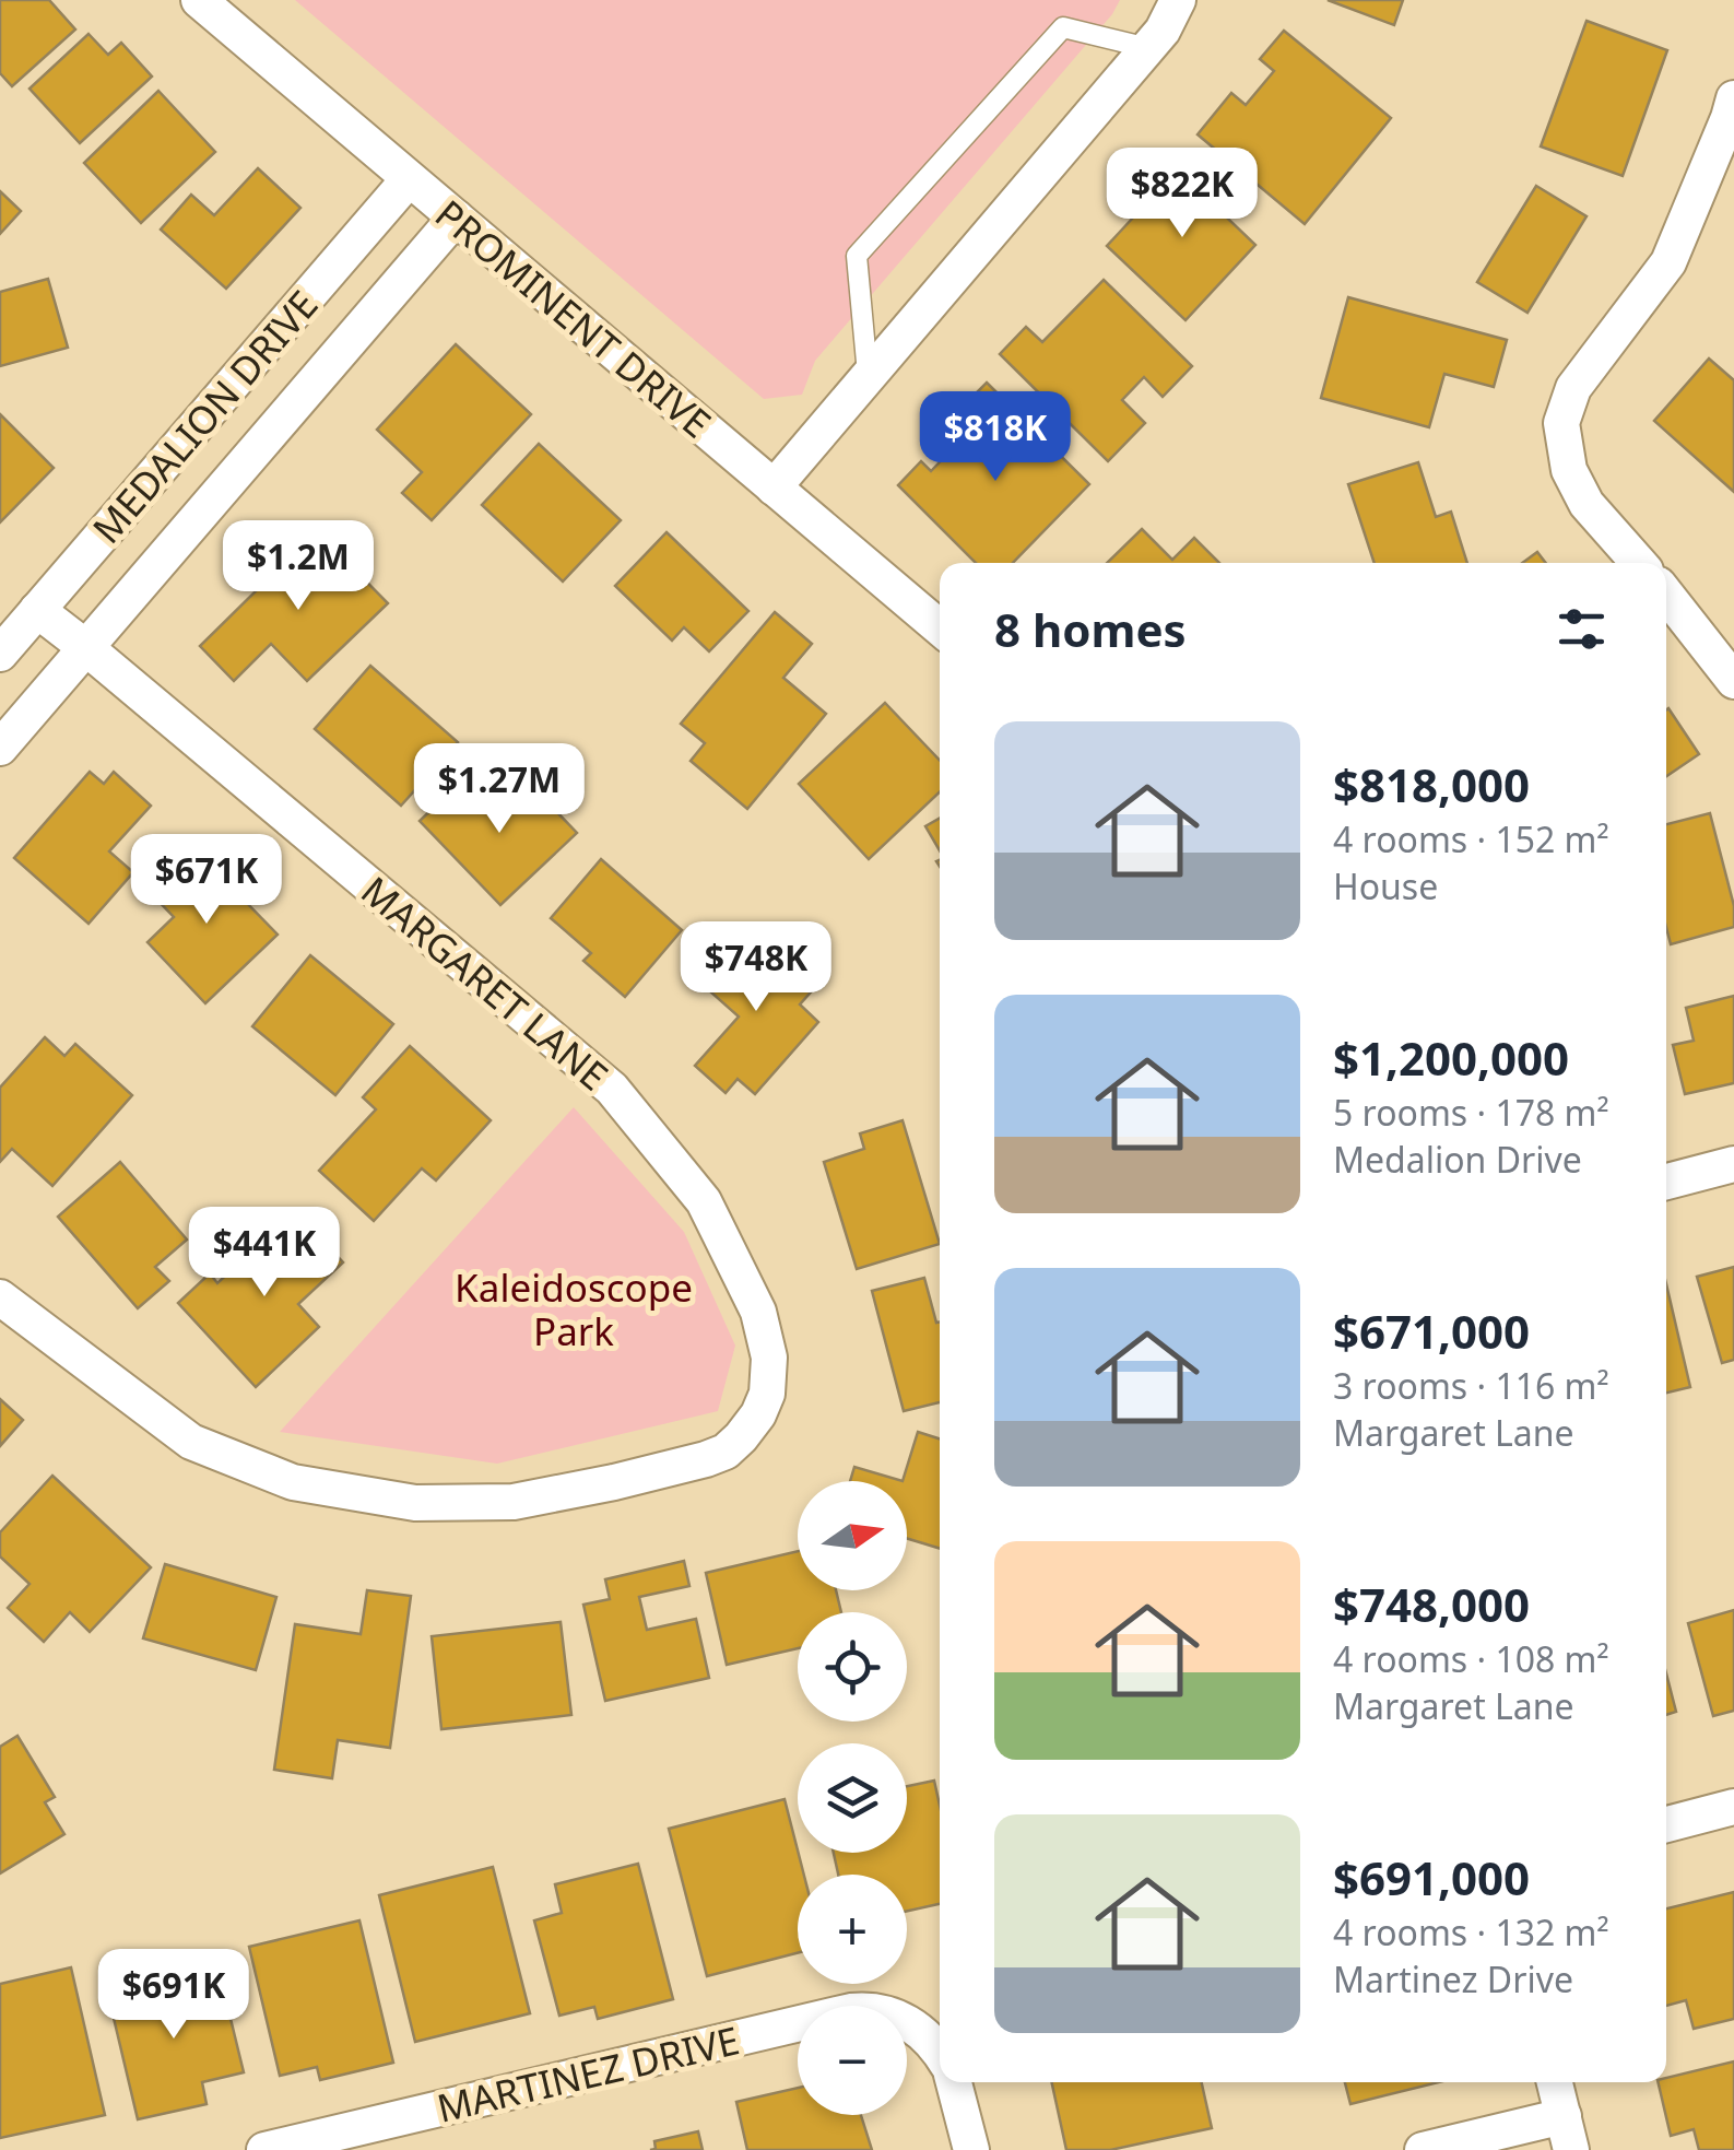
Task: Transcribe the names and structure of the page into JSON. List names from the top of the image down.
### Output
{
  "streets": {
    "street": [
      "PROMINENT DRIVE",
      "MEDALION DRIVE",
      "MARGARET LANE",
      "MARTINEZ DRIVE"
    ]
  },
  "crossings": [
    ["PROMINENT DRIVE", "MEDALION DRIVE"],
    ["MEDALION DRIVE", "MARGARET LANE"]
  ],
  "parks": ["Kaleidoscope Park"],
  "north": "right",
  "page": {
    "price": [
      "$822K",
      "$818K",
      "$1.2M",
      "$1.27M",
      "$671K",
      "$748K",
      "$441K",
      "$691K"
    ],
    "heading": "8 homes",
    "list": [
      {
        "name": "$818,000",
        "note": "4 rooms · 152 m² · House"
      },
      {
        "name": "$1,200,000",
        "note": "5 rooms · 178 m² · Medalion Drive"
      },
      {
        "name": "$671,000",
        "note": "3 rooms · 116 m² · Margaret Lane"
      },
      {
        "name": "$748,000",
        "note": "4 rooms · 108 m² · Margaret Lane"
      },
      {
        "name": "$691,000",
        "note": "4 rooms · 132 m² · Martinez Drive"
      }
    ],
    "map_buttons": ["+", "−"]
  }
}
